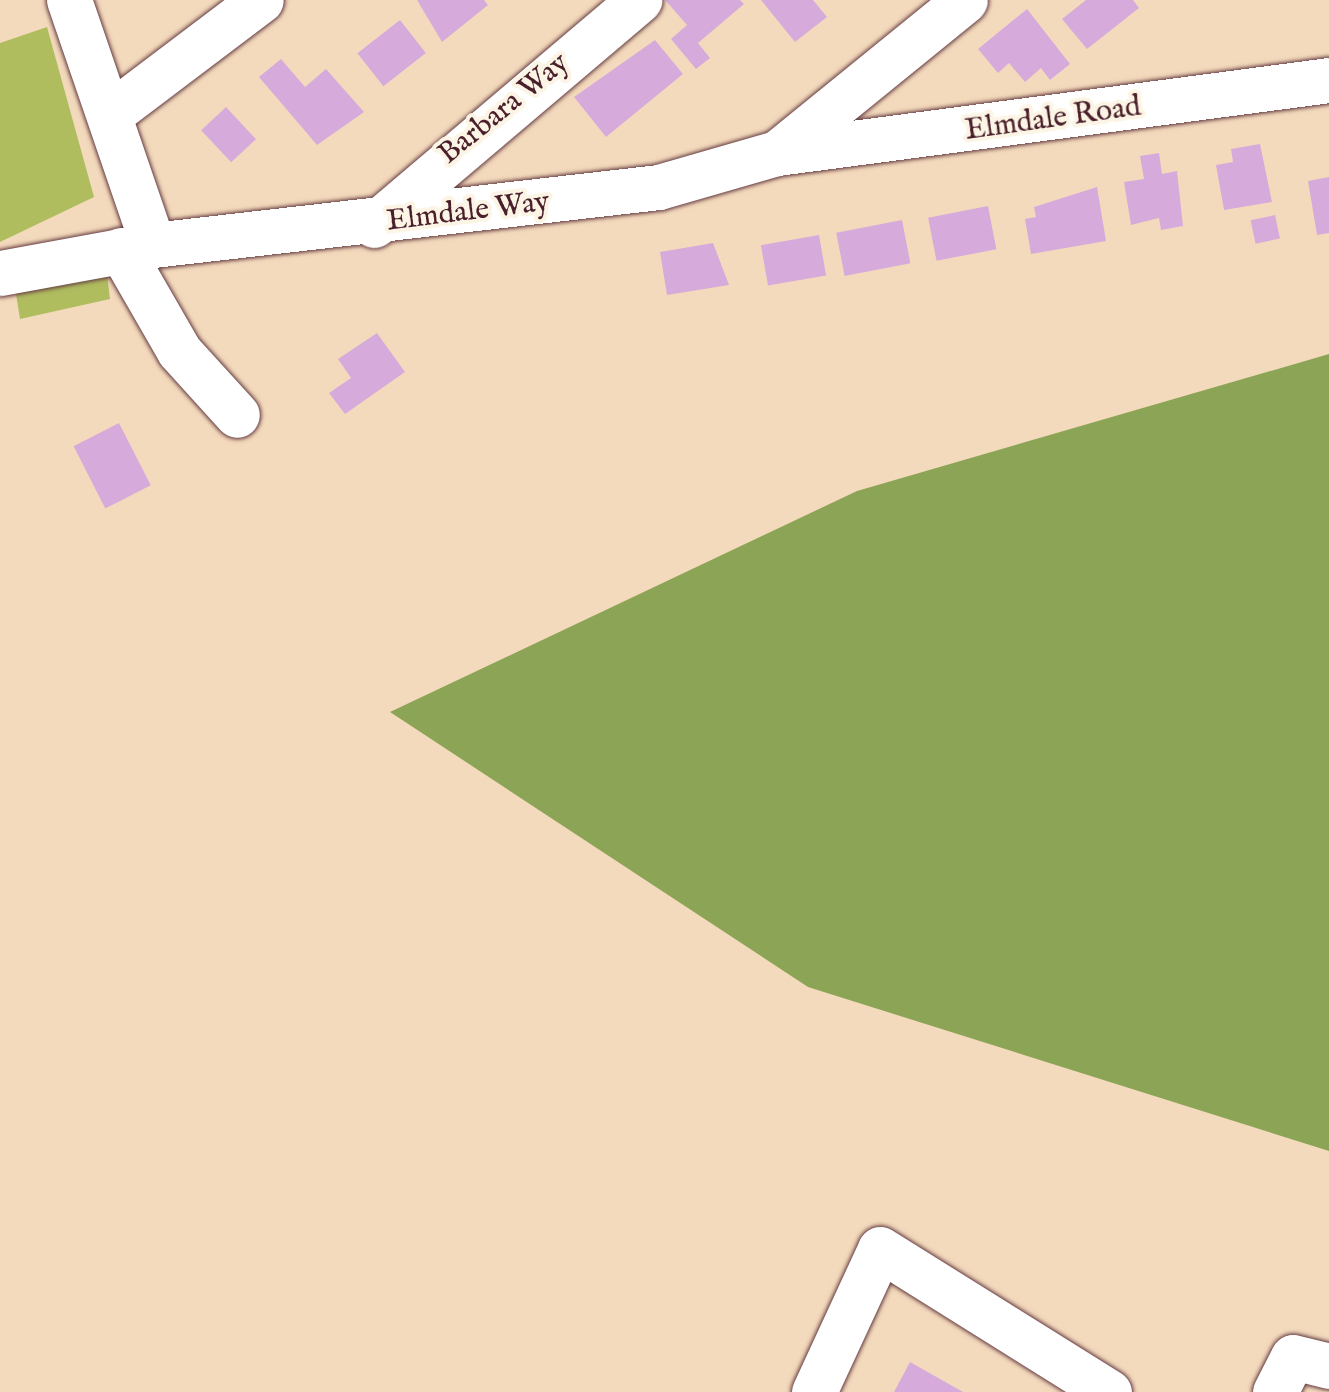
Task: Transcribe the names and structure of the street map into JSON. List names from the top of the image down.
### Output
{
  "streets": {
    "street": ["Barbara Way", "Elmdale Road", "Elmdale Way"]
  },
  "crossings": [
    ["Barbara Way", "Elmdale Way"],
    ["Elmdale Road", "Elmdale Way"]
  ]
}
